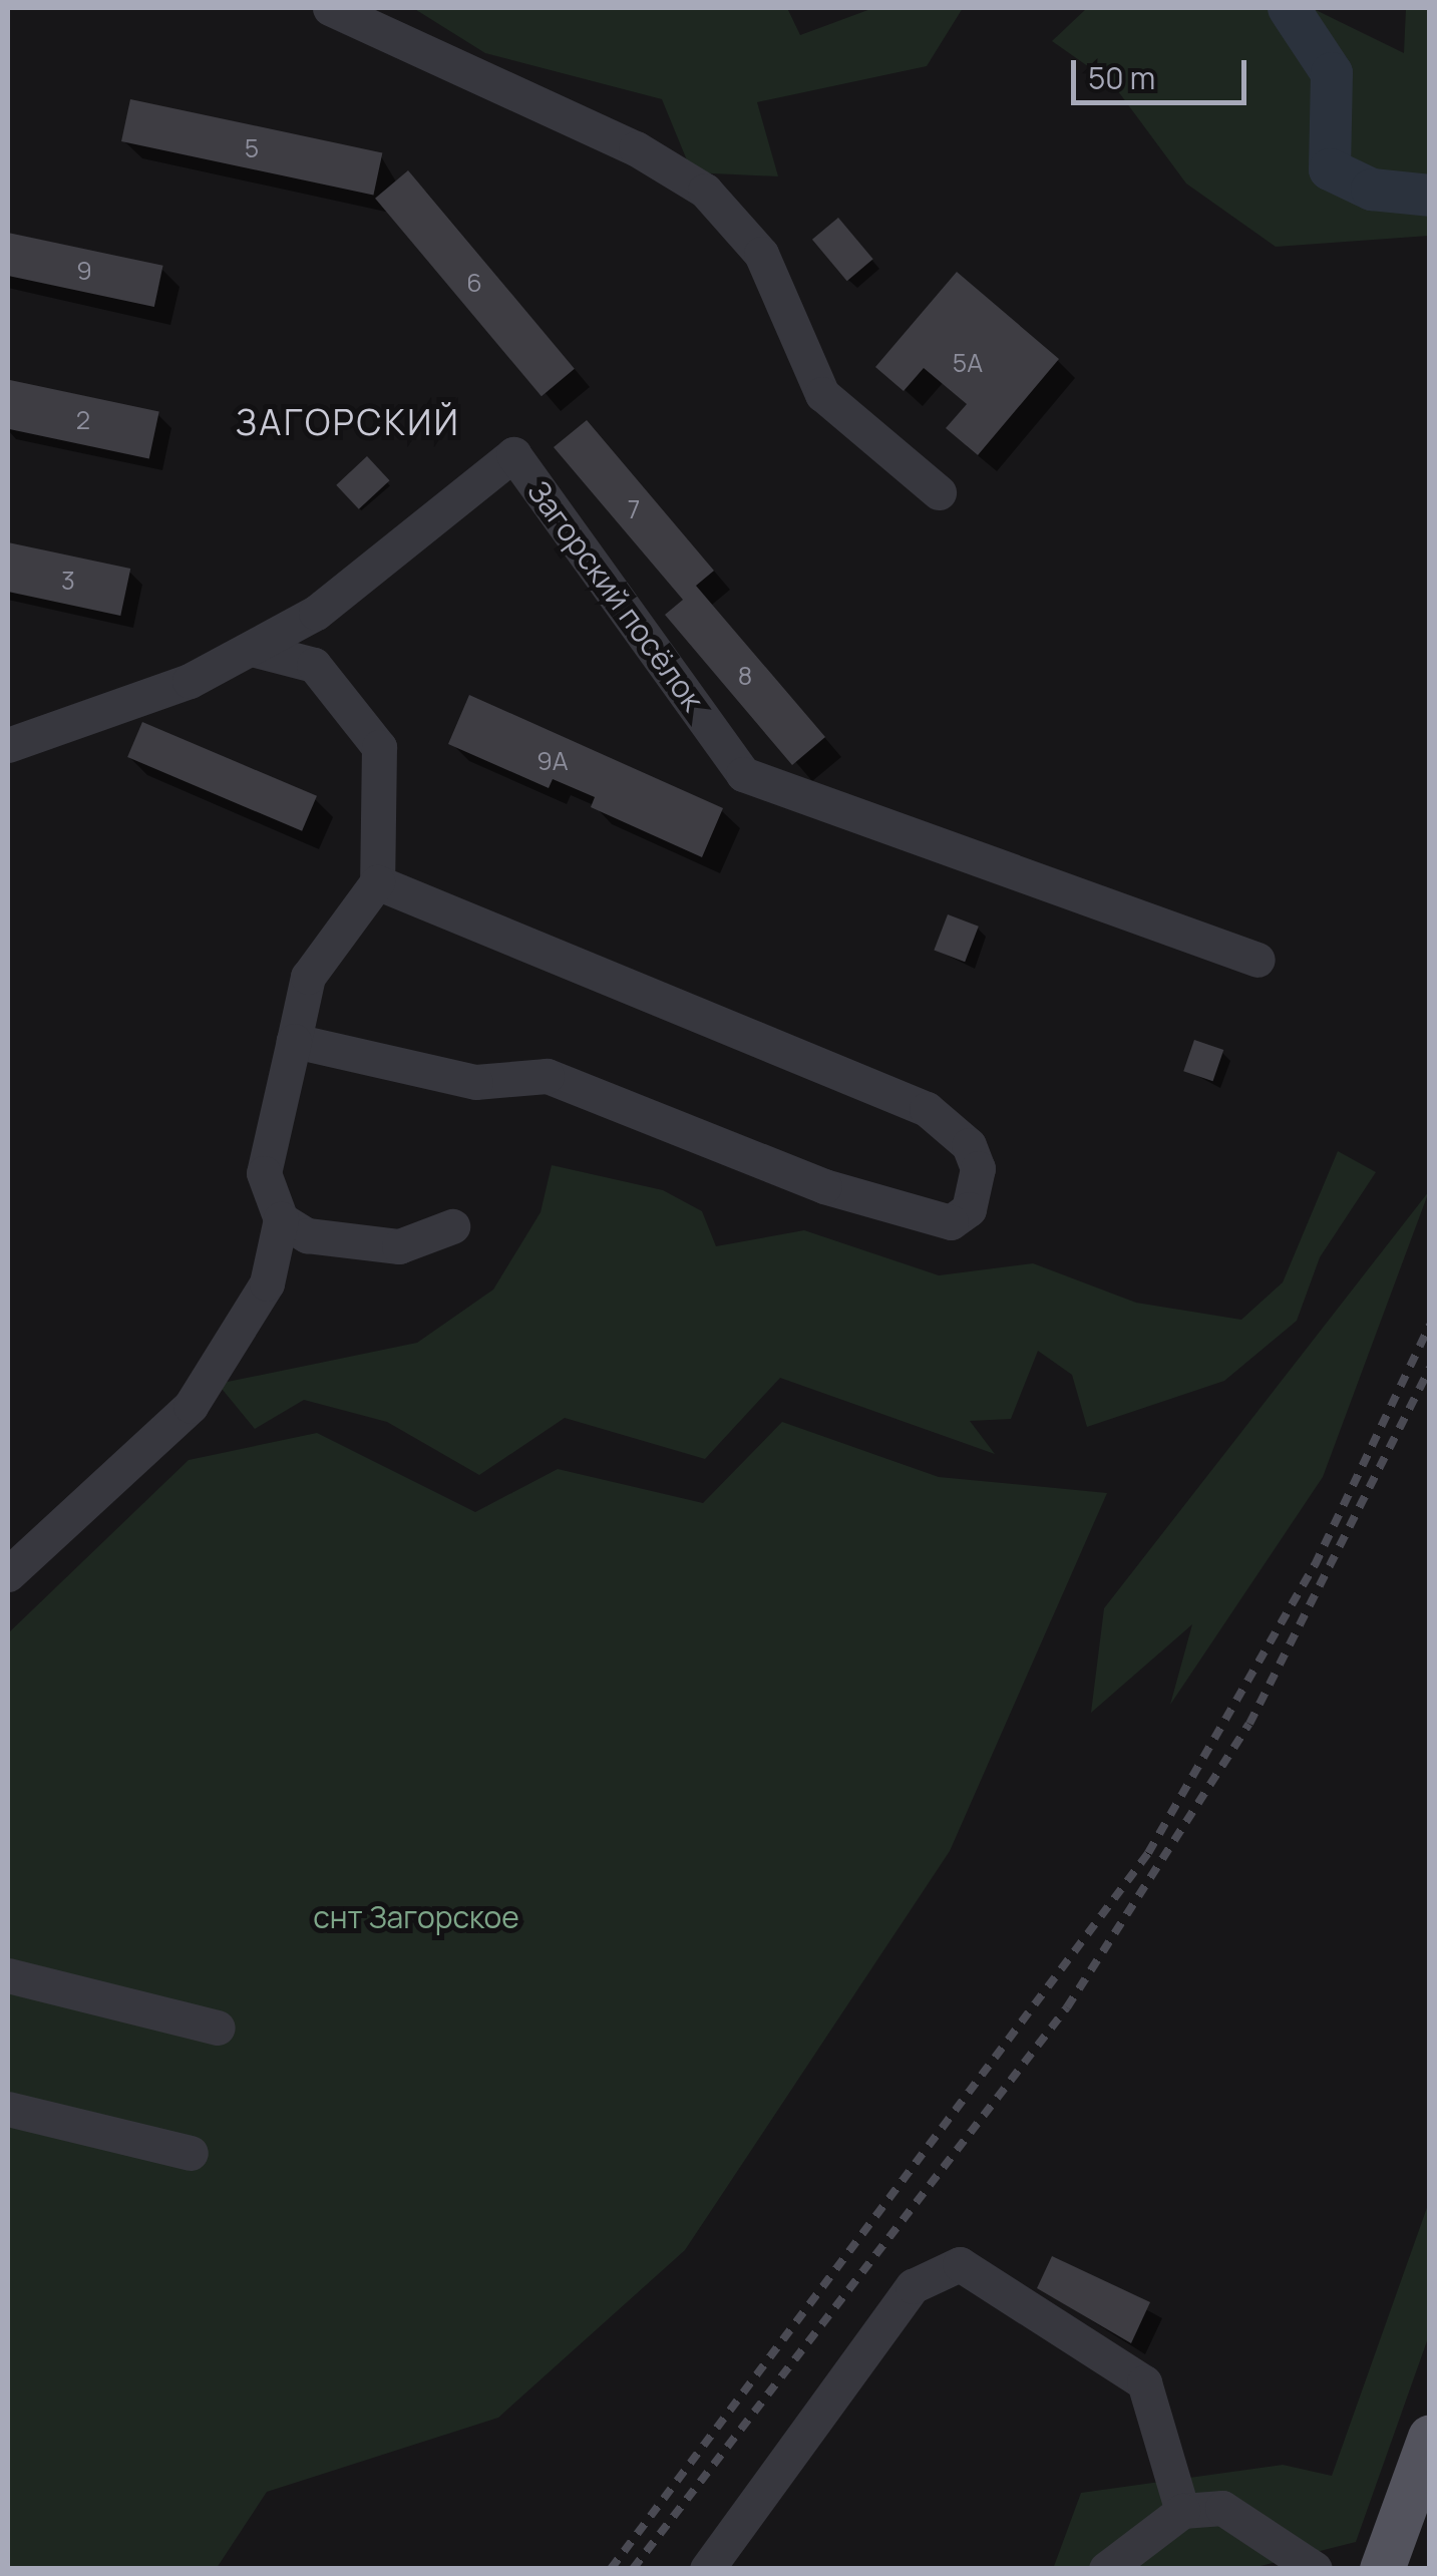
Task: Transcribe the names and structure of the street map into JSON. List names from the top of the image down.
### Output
{
  "streets": {
    "street": ["Загорский посёлок"]
  },
  "districts": ["ЗАГОРСКИЙ"],
  "parks": ["снт Загорское"],
  "house_numbers": [
    "5",
    "9",
    "6",
    "5А",
    "2",
    "7",
    "3",
    "8",
    "9А"
  ],
  "scale_bar": "50 m"
}
